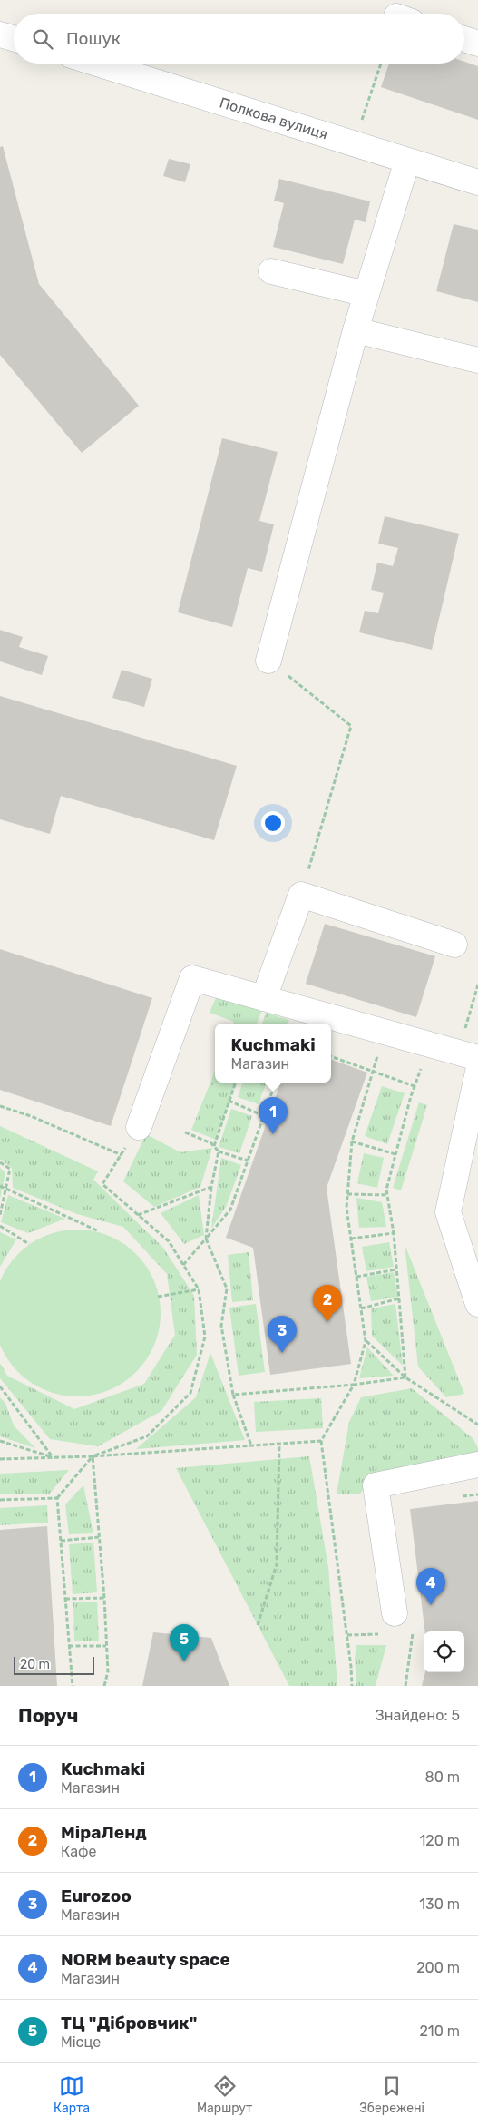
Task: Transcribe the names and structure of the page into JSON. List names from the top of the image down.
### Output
{
  "streets": {
    "street": ["Полкова вулиця"]
  },
  "scale_bar": "20 m",
  "page": {
    "search": "Пошук",
    "popup": ["Kuchmaki", "Магазин"],
    "pins": [
      "1",
      "2",
      "3",
      "4",
      "5"
    ],
    "scale": "20 m",
    "heading": ["Поруч", "Знайдено: 5"],
    "list": [
      {
        "mark": "1",
        "name": "Kuchmaki",
        "note": "Магазин",
        "value": "80 m"
      },
      {
        "mark": "2",
        "name": "МіраЛенд",
        "note": "Кафе",
        "value": "120 m"
      },
      {
        "mark": "3",
        "name": "Eurozoo",
        "note": "Магазин",
        "value": "130 m"
      },
      {
        "mark": "4",
        "name": "NORM beauty space",
        "note": "Магазин",
        "value": "200 m"
      },
      {
        "mark": "5",
        "name": "ТЦ \"Дібровчик\"",
        "note": "Місце",
        "value": "210 m"
      }
    ],
    "nav": ["Карта", "Маршрут", "Збережені"]
  }
}
